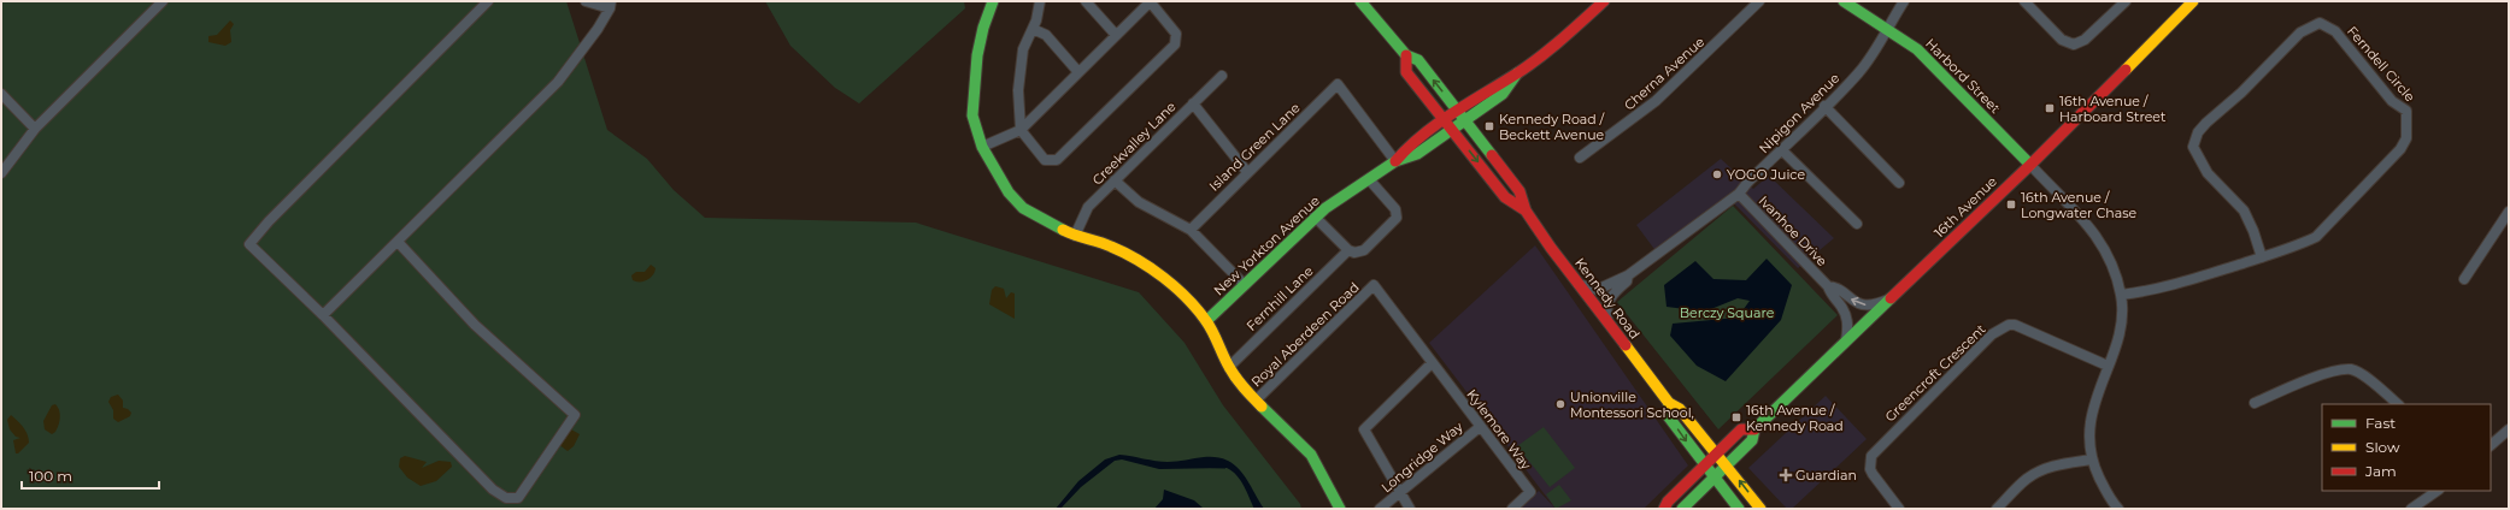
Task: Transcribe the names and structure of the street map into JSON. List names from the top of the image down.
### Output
{
  "streets": {
    "main road": [
      "Harbord Street",
      "16th Avenue",
      "New Yorkton Avenue",
      "Kennedy Road"
    ],
    "street": [
      "Ferndell Circle",
      "Cherna Avenue",
      "Nipigon Avenue",
      "Creekvalley Lane",
      "Island Green Lane",
      "Ivanhoe Drive",
      "Fernhill Lane",
      "Royal Aberdeen Road",
      "Greencroft Crescent",
      "Kylemore Way",
      "Longridge Way"
    ]
  },
  "crossings": [
    ["Harbord Street", "Nipigon Avenue"],
    ["Harbord Street", "16th Avenue"],
    ["Nipigon Avenue", "Ivanhoe Drive"],
    ["Nipigon Avenue", "Kennedy Road"],
    ["Island Green Lane", "New Yorkton Avenue"],
    ["16th Avenue", "Ivanhoe Drive"],
    ["16th Avenue", "Kennedy Road"],
    ["New Yorkton Avenue", "Fernhill Lane"],
    ["New Yorkton Avenue", "Kennedy Road"],
    ["Royal Aberdeen Road", "Kylemore Way"],
    ["Kylemore Way", "Longridge Way"]
  ],
  "parks": ["Berczy Square"],
  "places": {
    "transit": [
      "16th Avenue / Harboard Street",
      "Kennedy Road / Beckett Avenue",
      "16th Avenue / Longwater Chase",
      "16th Avenue / Kennedy Road"
    ],
    "other": ["YOGO Juice", "Unionville Montessori School,"],
    "health": ["Guardian"]
  },
  "legend": ["Fast", "Slow", "Jam"],
  "scale_bar": "100 m"
}
